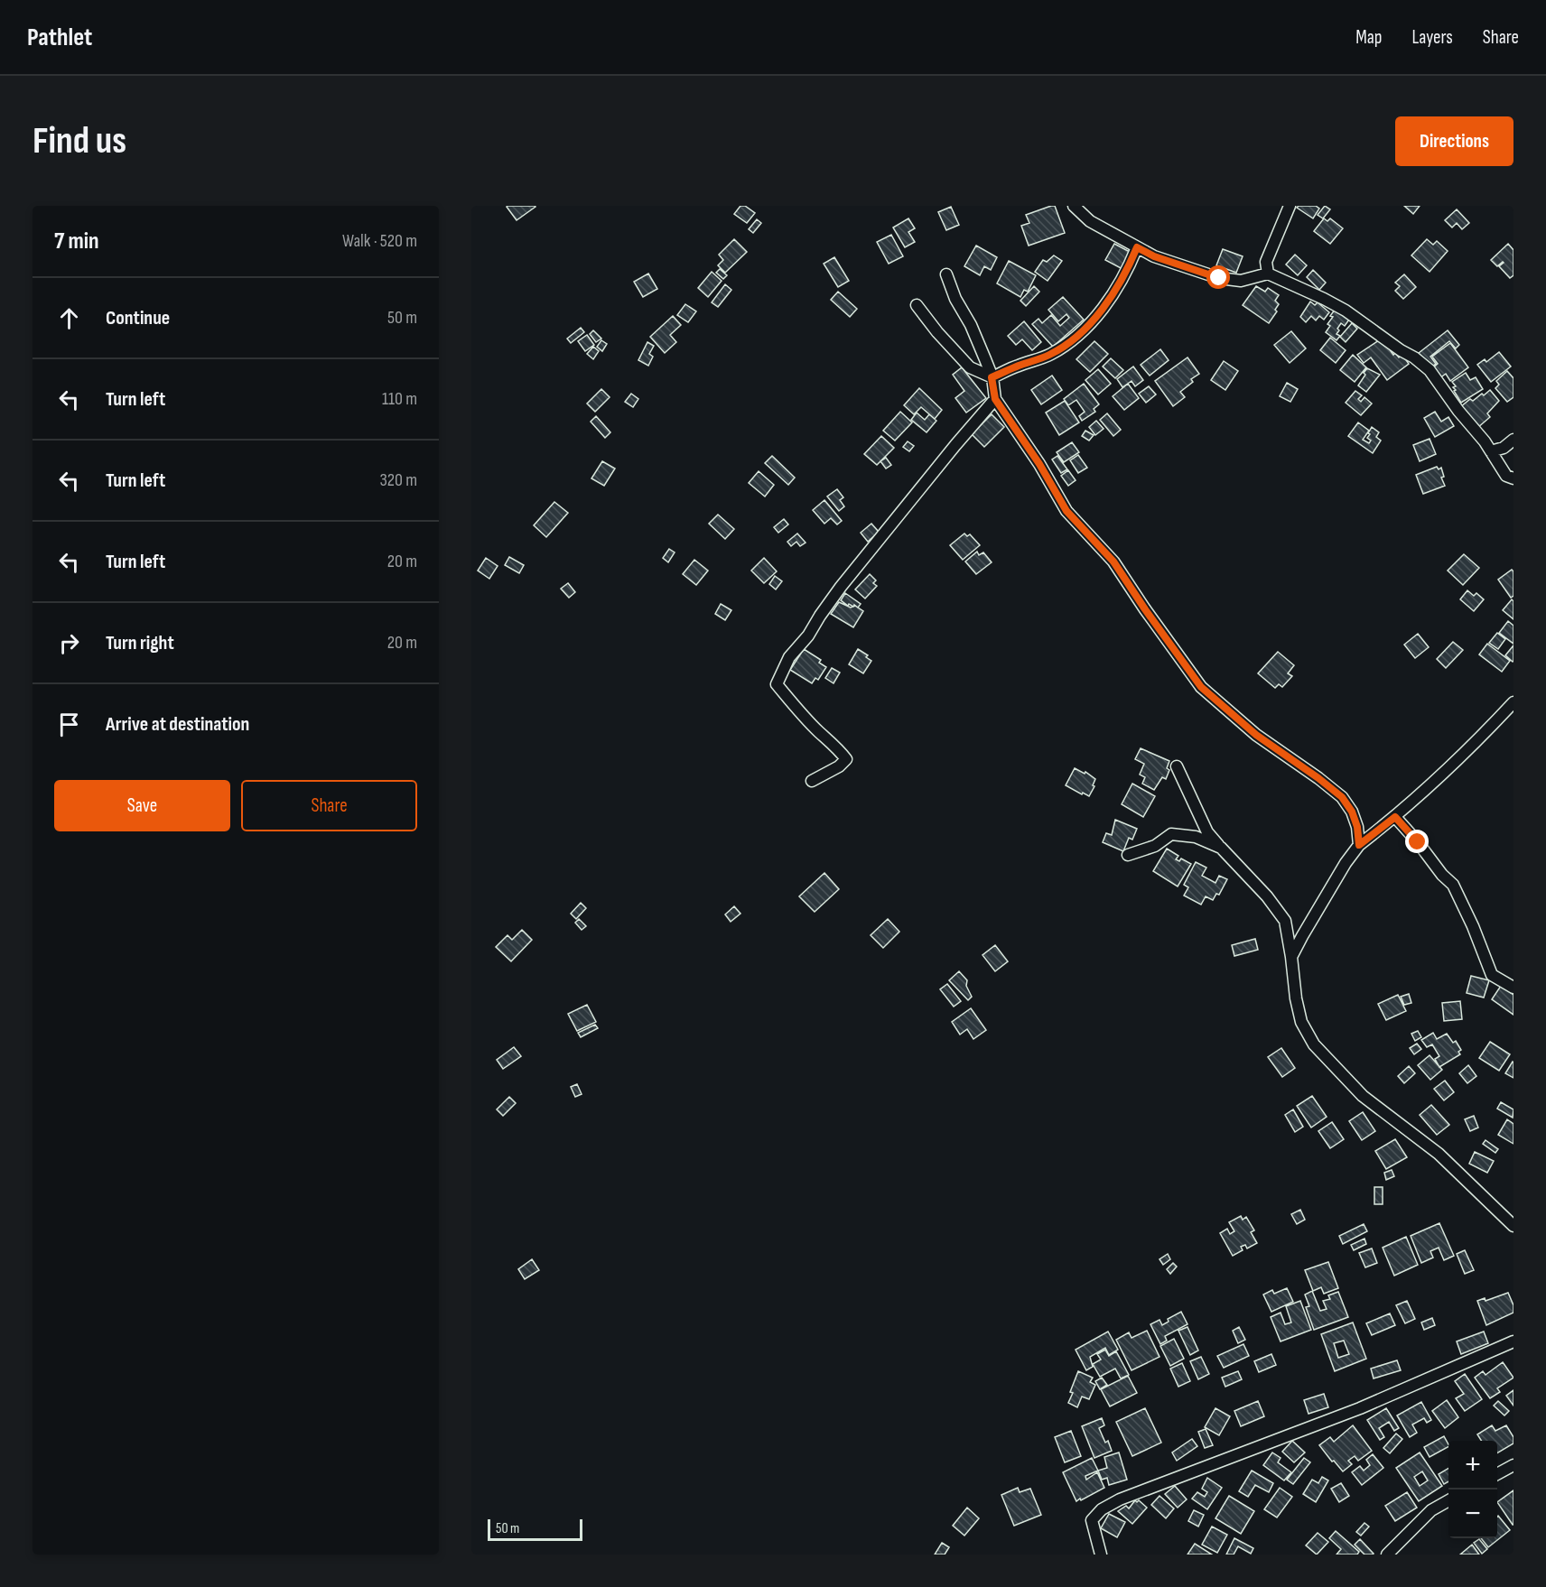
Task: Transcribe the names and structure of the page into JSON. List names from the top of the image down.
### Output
{
  "scale_bar": "50 m",
  "page": {
    "header": "Pathlet",
    "nav": ["Map", "Layers", "Share"],
    "buttons": [
      "Directions",
      ["Save", "Share"]
    ],
    "title": "Find us",
    "heading": ["7 min", "Walk · 520 m"],
    "list": [
      ["Continue", "50 m"],
      ["Turn left", "110 m"],
      ["Turn left", "320 m"],
      ["Turn left", "20 m"],
      ["Turn right", "20 m"],
      "Arrive at destination"
    ],
    "map_buttons": ["+", "−"],
    "scale": "50 m"
  }
}
